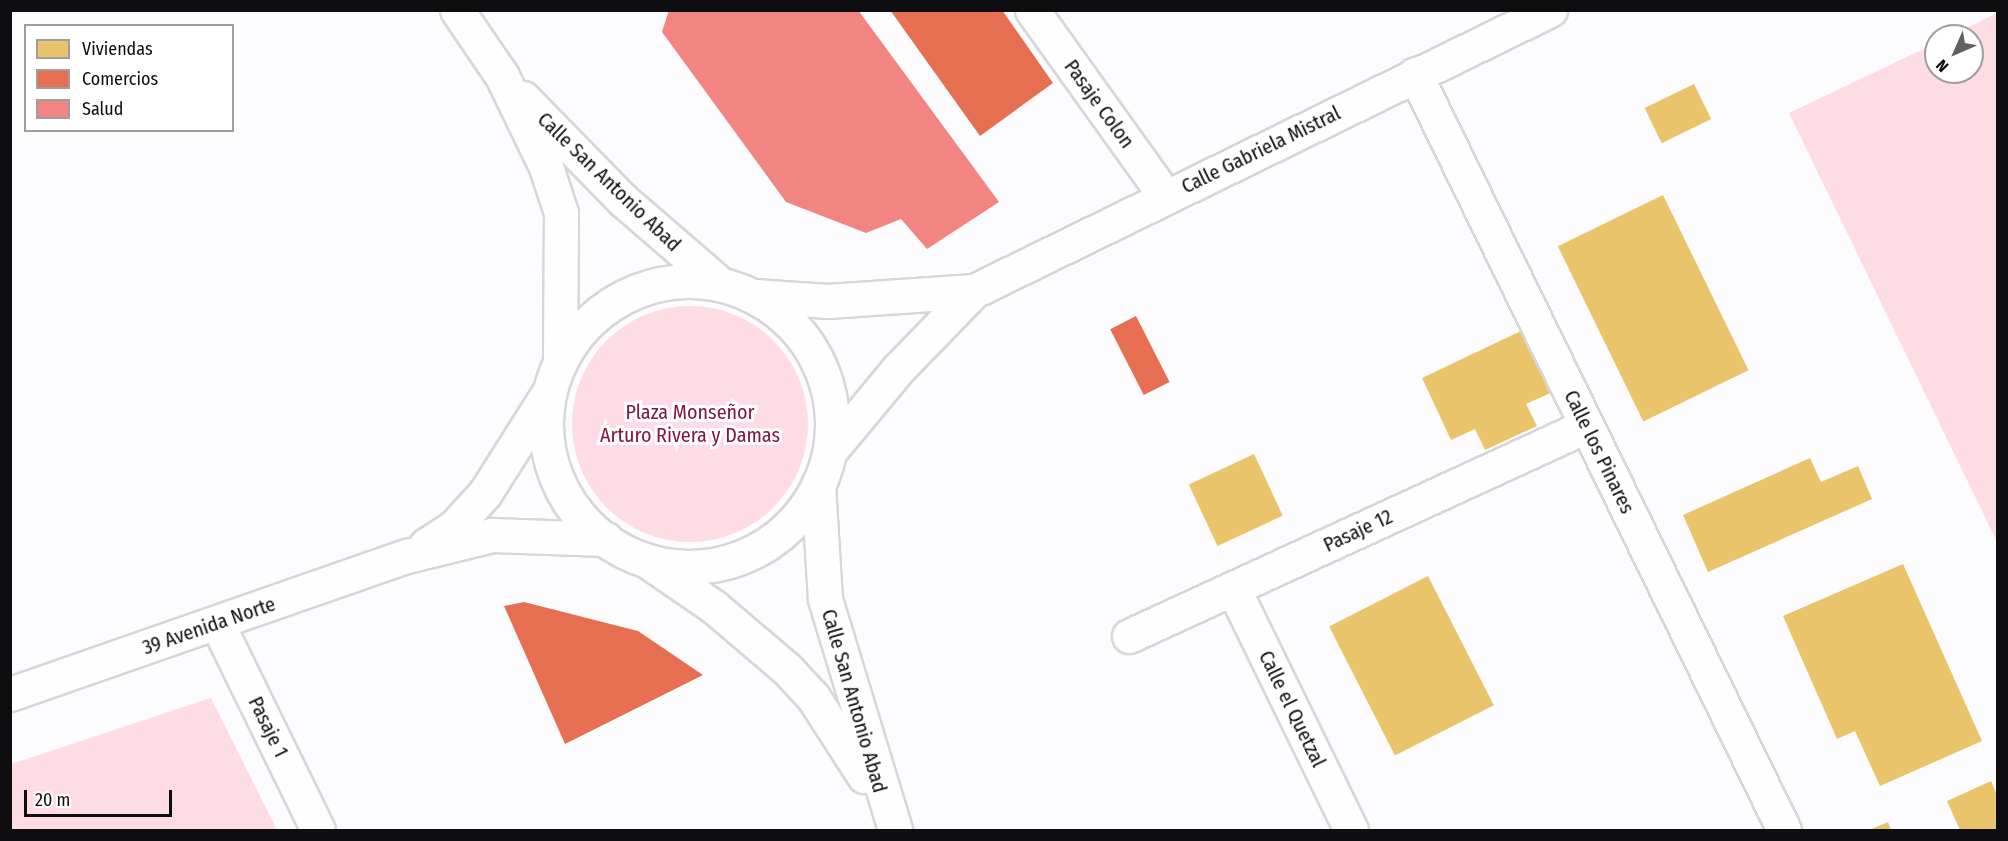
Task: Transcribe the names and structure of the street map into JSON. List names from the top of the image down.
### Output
{
  "streets": {
    "street": [
      "Pasaje Colon",
      "Calle Gabriela Mistral",
      "Calle San Antonio Abad",
      "Calle los Pinares",
      "Pasaje 12",
      "39 Avenida Norte",
      "Calle el Quetzal",
      "Pasaje 1"
    ]
  },
  "crossings": [
    ["Pasaje Colon", "Calle Gabriela Mistral"],
    ["Calle Gabriela Mistral", "Calle los Pinares"],
    ["Calle San Antonio Abad", "39 Avenida Norte"],
    ["Calle los Pinares", "Pasaje 12"],
    ["Pasaje 12", "Calle el Quetzal"],
    ["39 Avenida Norte", "Pasaje 1"]
  ],
  "parks": ["Plaza Monseñor Arturo Rivera y Damas"],
  "legend": ["Viviendas", "Comercios", "Salud"],
  "scale_bar": "20 m",
  "north": "bottom left"
}
